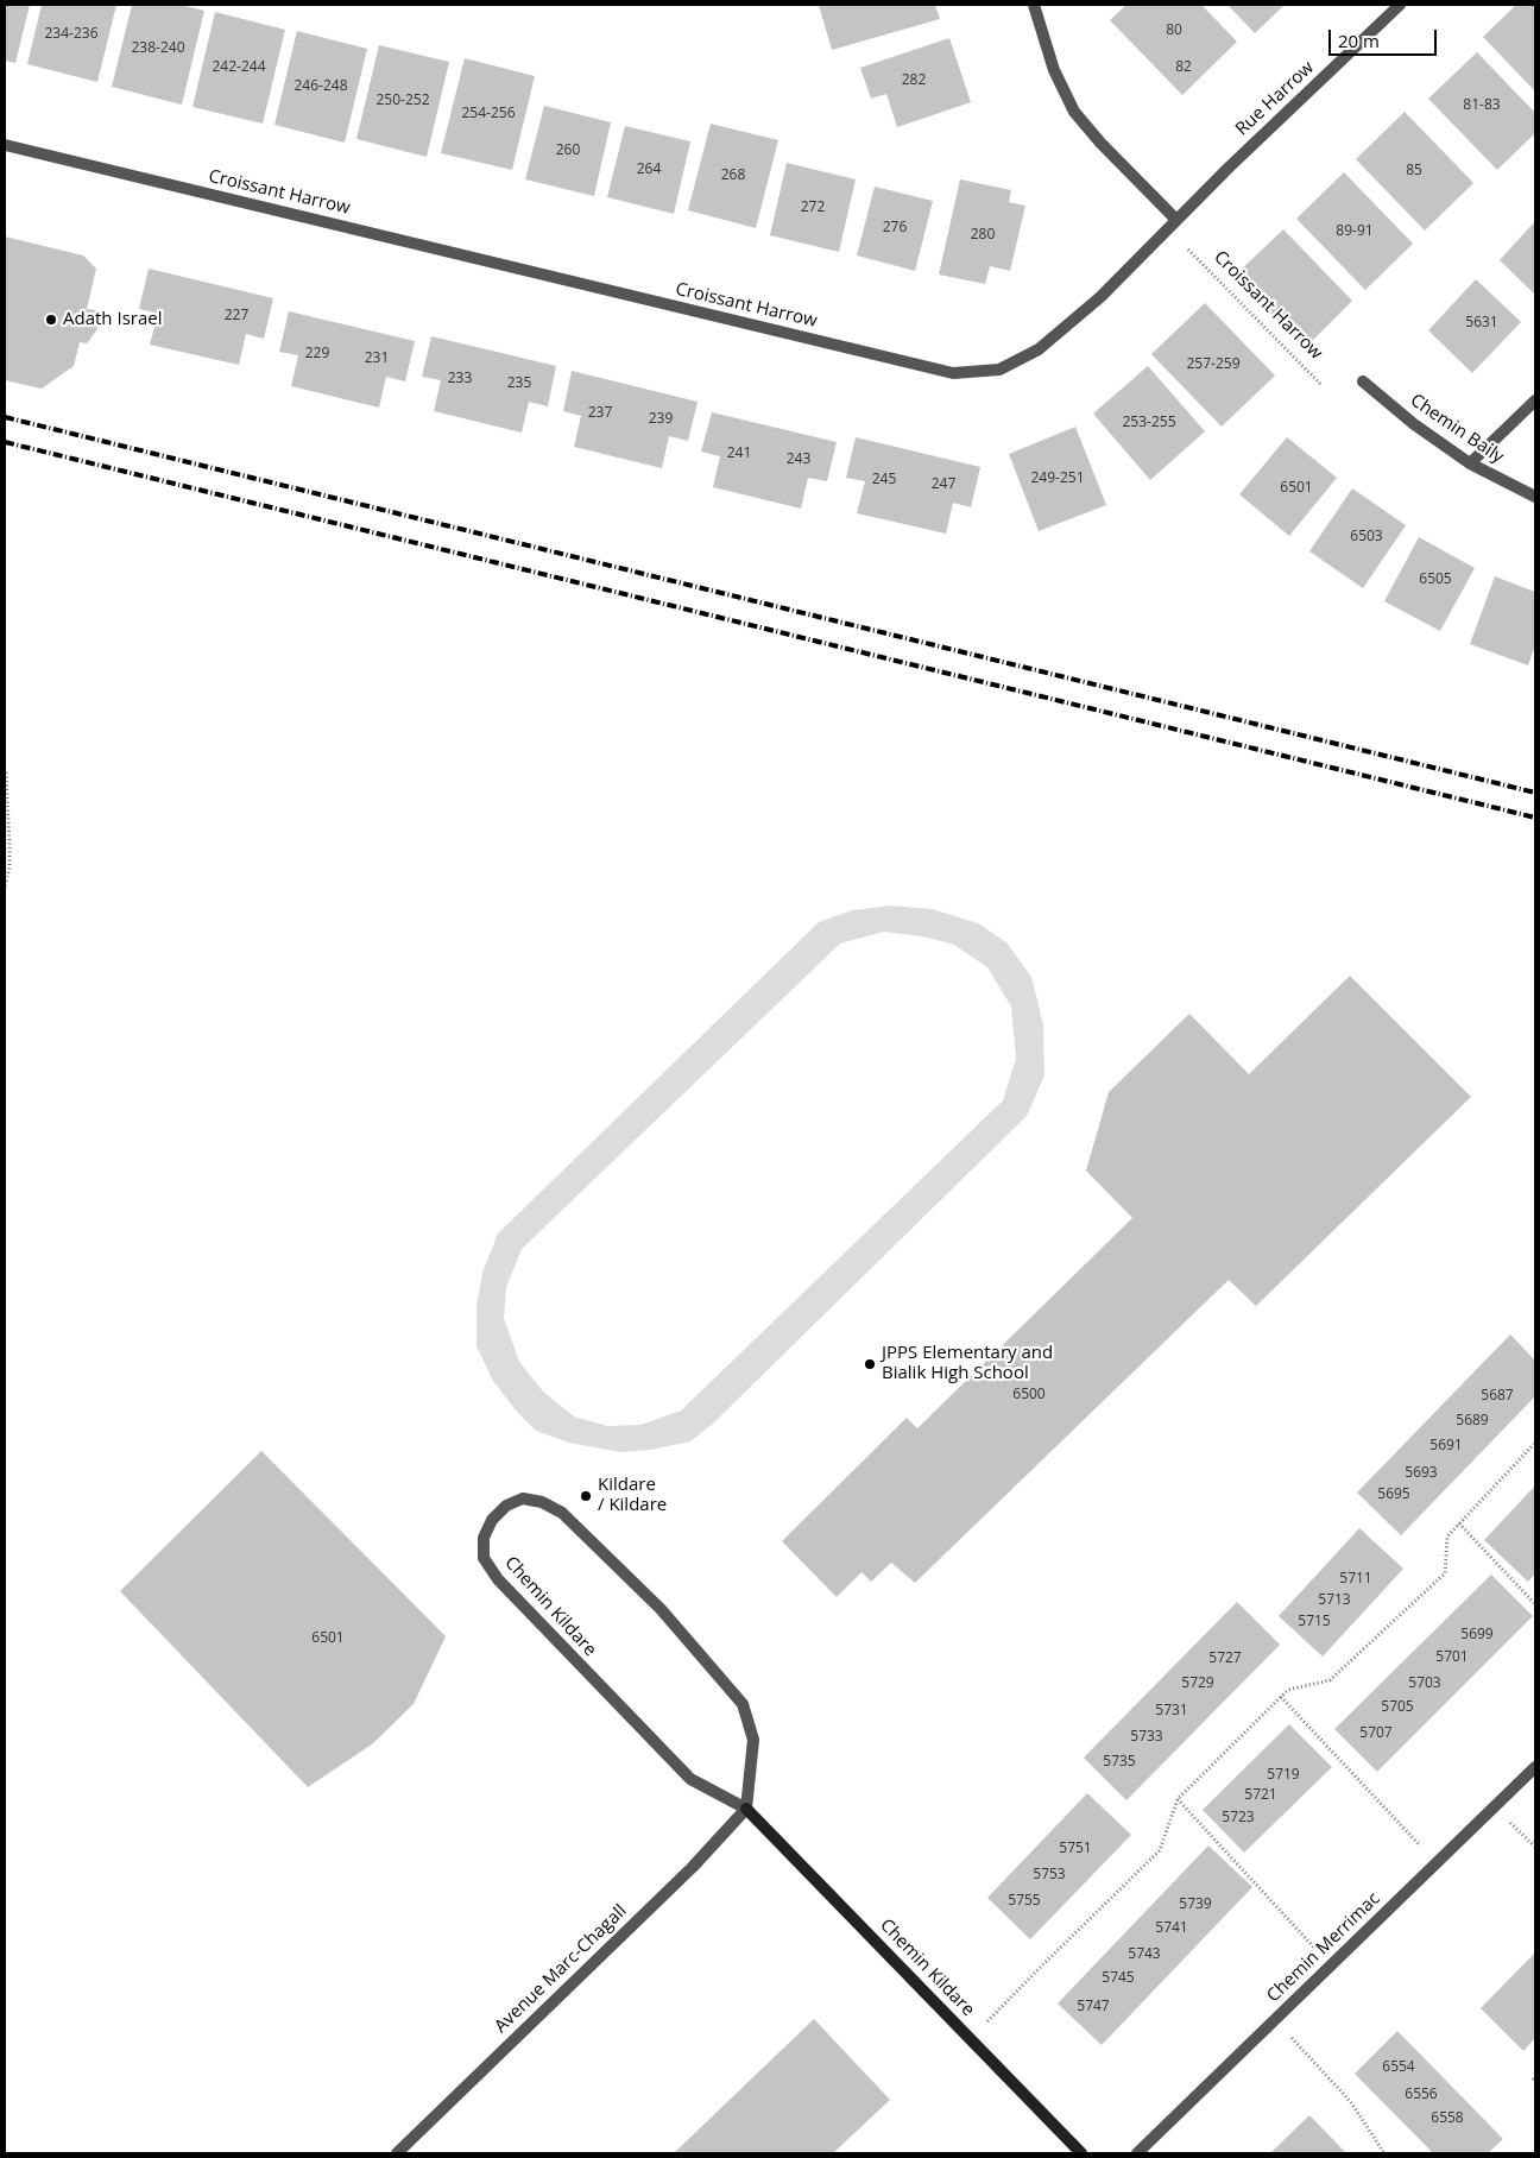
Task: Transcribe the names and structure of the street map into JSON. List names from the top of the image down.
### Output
{
  "streets": {
    "street": [
      "Rue Harrow",
      "Croissant Harrow",
      "Chemin Baily",
      "Chemin Kildare",
      "Chemin Merrimac",
      "Avenue Marc-Chagall"
    ]
  },
  "crossings": [
    ["Rue Harrow", "Croissant Harrow"],
    ["Chemin Kildare", "Avenue Marc-Chagall"]
  ],
  "places": ["Adath Israel", "JPPS Elementary and Bialik High School", "Kildare / Kildare"],
  "house_numbers": [
    "80",
    "234-236",
    "238-240",
    "242-244",
    "82",
    "282",
    "246-248",
    "250-252",
    "81-83",
    "254-256",
    "260",
    "264",
    "85",
    "268",
    "272",
    "276",
    "89-91",
    "280",
    "227",
    "5631",
    "229",
    "231",
    "257-259",
    "233",
    "235",
    "237",
    "239",
    "253-255",
    "241",
    "243",
    "249-251",
    "245",
    "247",
    "6501",
    "6503",
    "6505",
    "6500",
    "5687",
    "5689",
    "5691",
    "5693",
    "5695",
    "5711",
    "5713",
    "5715",
    "5699",
    "6501",
    "5701",
    "5727",
    "5729",
    "5703",
    "5705",
    "5731",
    "5707",
    "5733",
    "5735",
    "5719",
    "5721",
    "5723",
    "5751",
    "5753",
    "5755",
    "5739",
    "5741",
    "5743",
    "5745",
    "5747",
    "6554",
    "6556",
    "6558"
  ],
  "scale_bar": "20 m"
}
